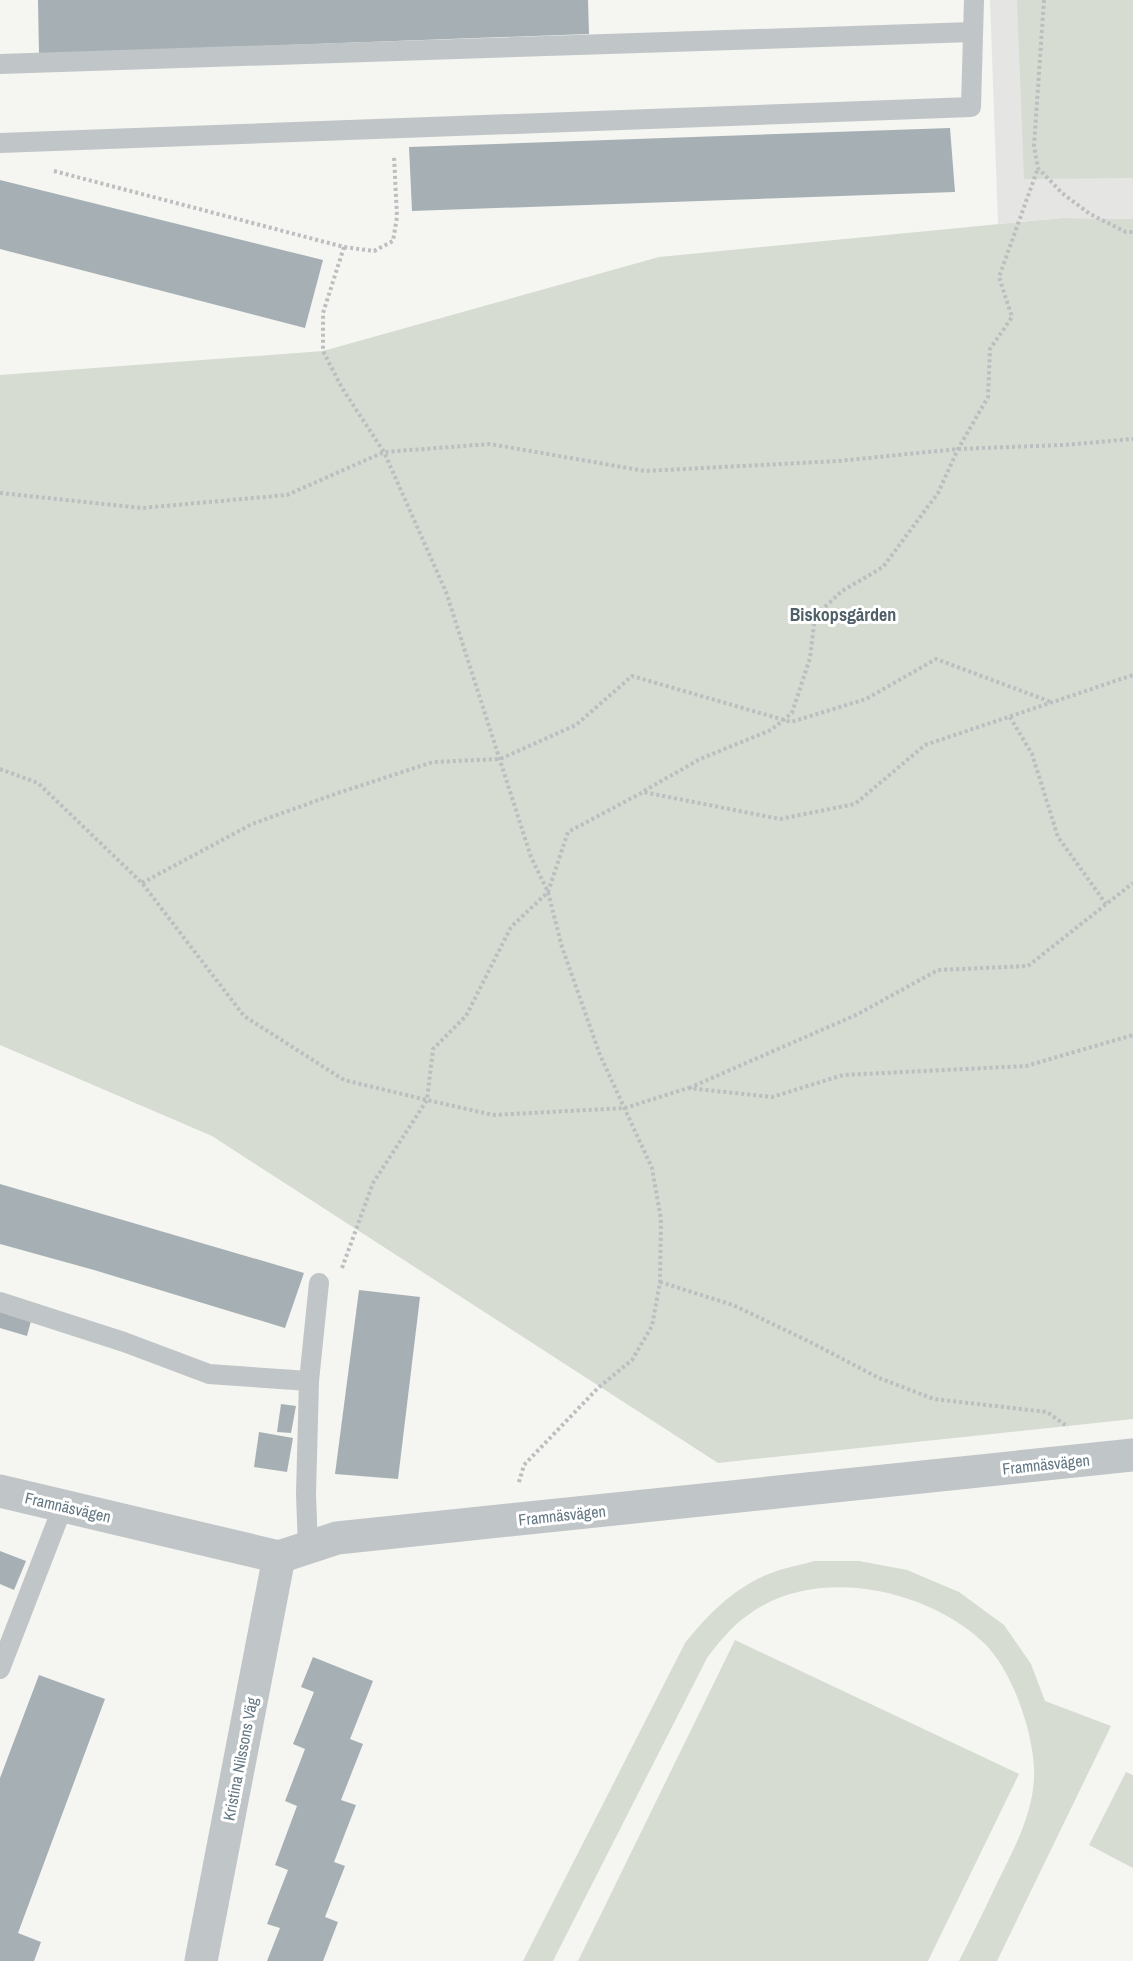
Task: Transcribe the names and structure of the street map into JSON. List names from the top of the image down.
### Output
{
  "streets": {
    "street": ["Framnäsvägen", "Kristina Nilssons Väg"]
  },
  "crossings": [
    ["Framnäsvägen", "Kristina Nilssons Väg"]
  ],
  "districts": ["Biskopsgården"]
}
